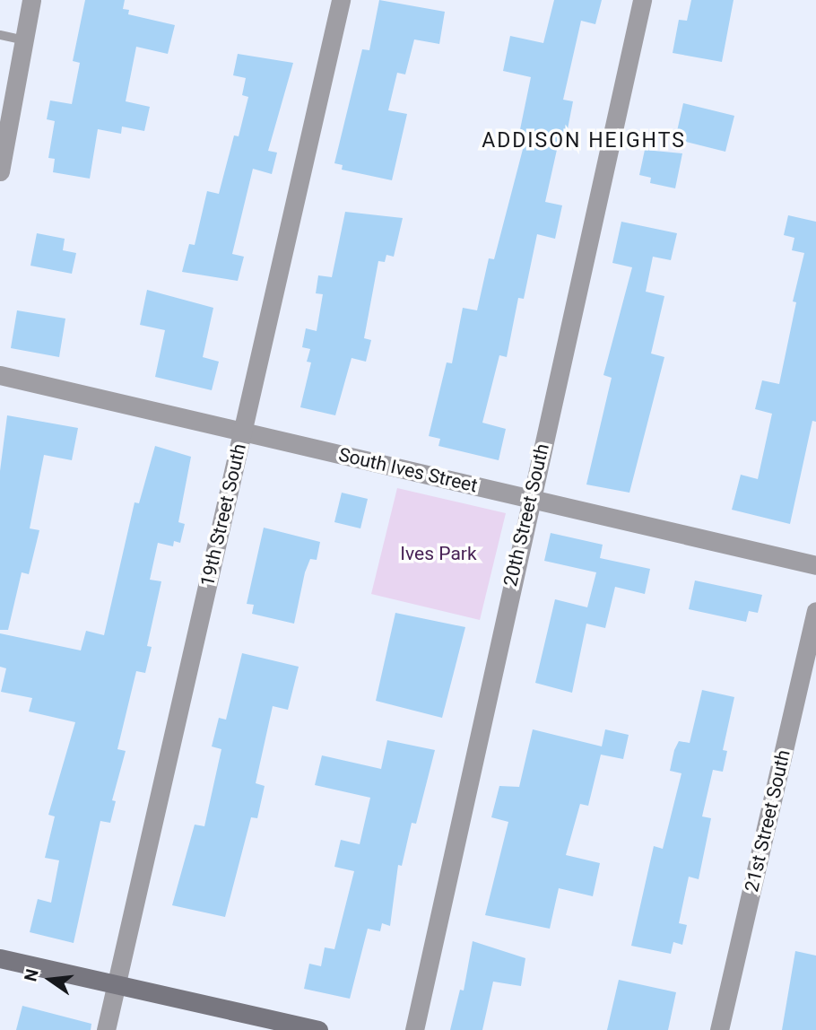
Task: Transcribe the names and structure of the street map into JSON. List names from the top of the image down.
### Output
{
  "streets": {
    "street": [
      "South Ives Street",
      "19th Street South",
      "20th Street South",
      "21st Street South"
    ]
  },
  "crossings": [
    ["South Ives Street", "19th Street South"],
    ["South Ives Street", "20th Street South"]
  ],
  "districts": ["ADDISON HEIGHTS"],
  "parks": ["Ives Park"],
  "north": "left"
}
